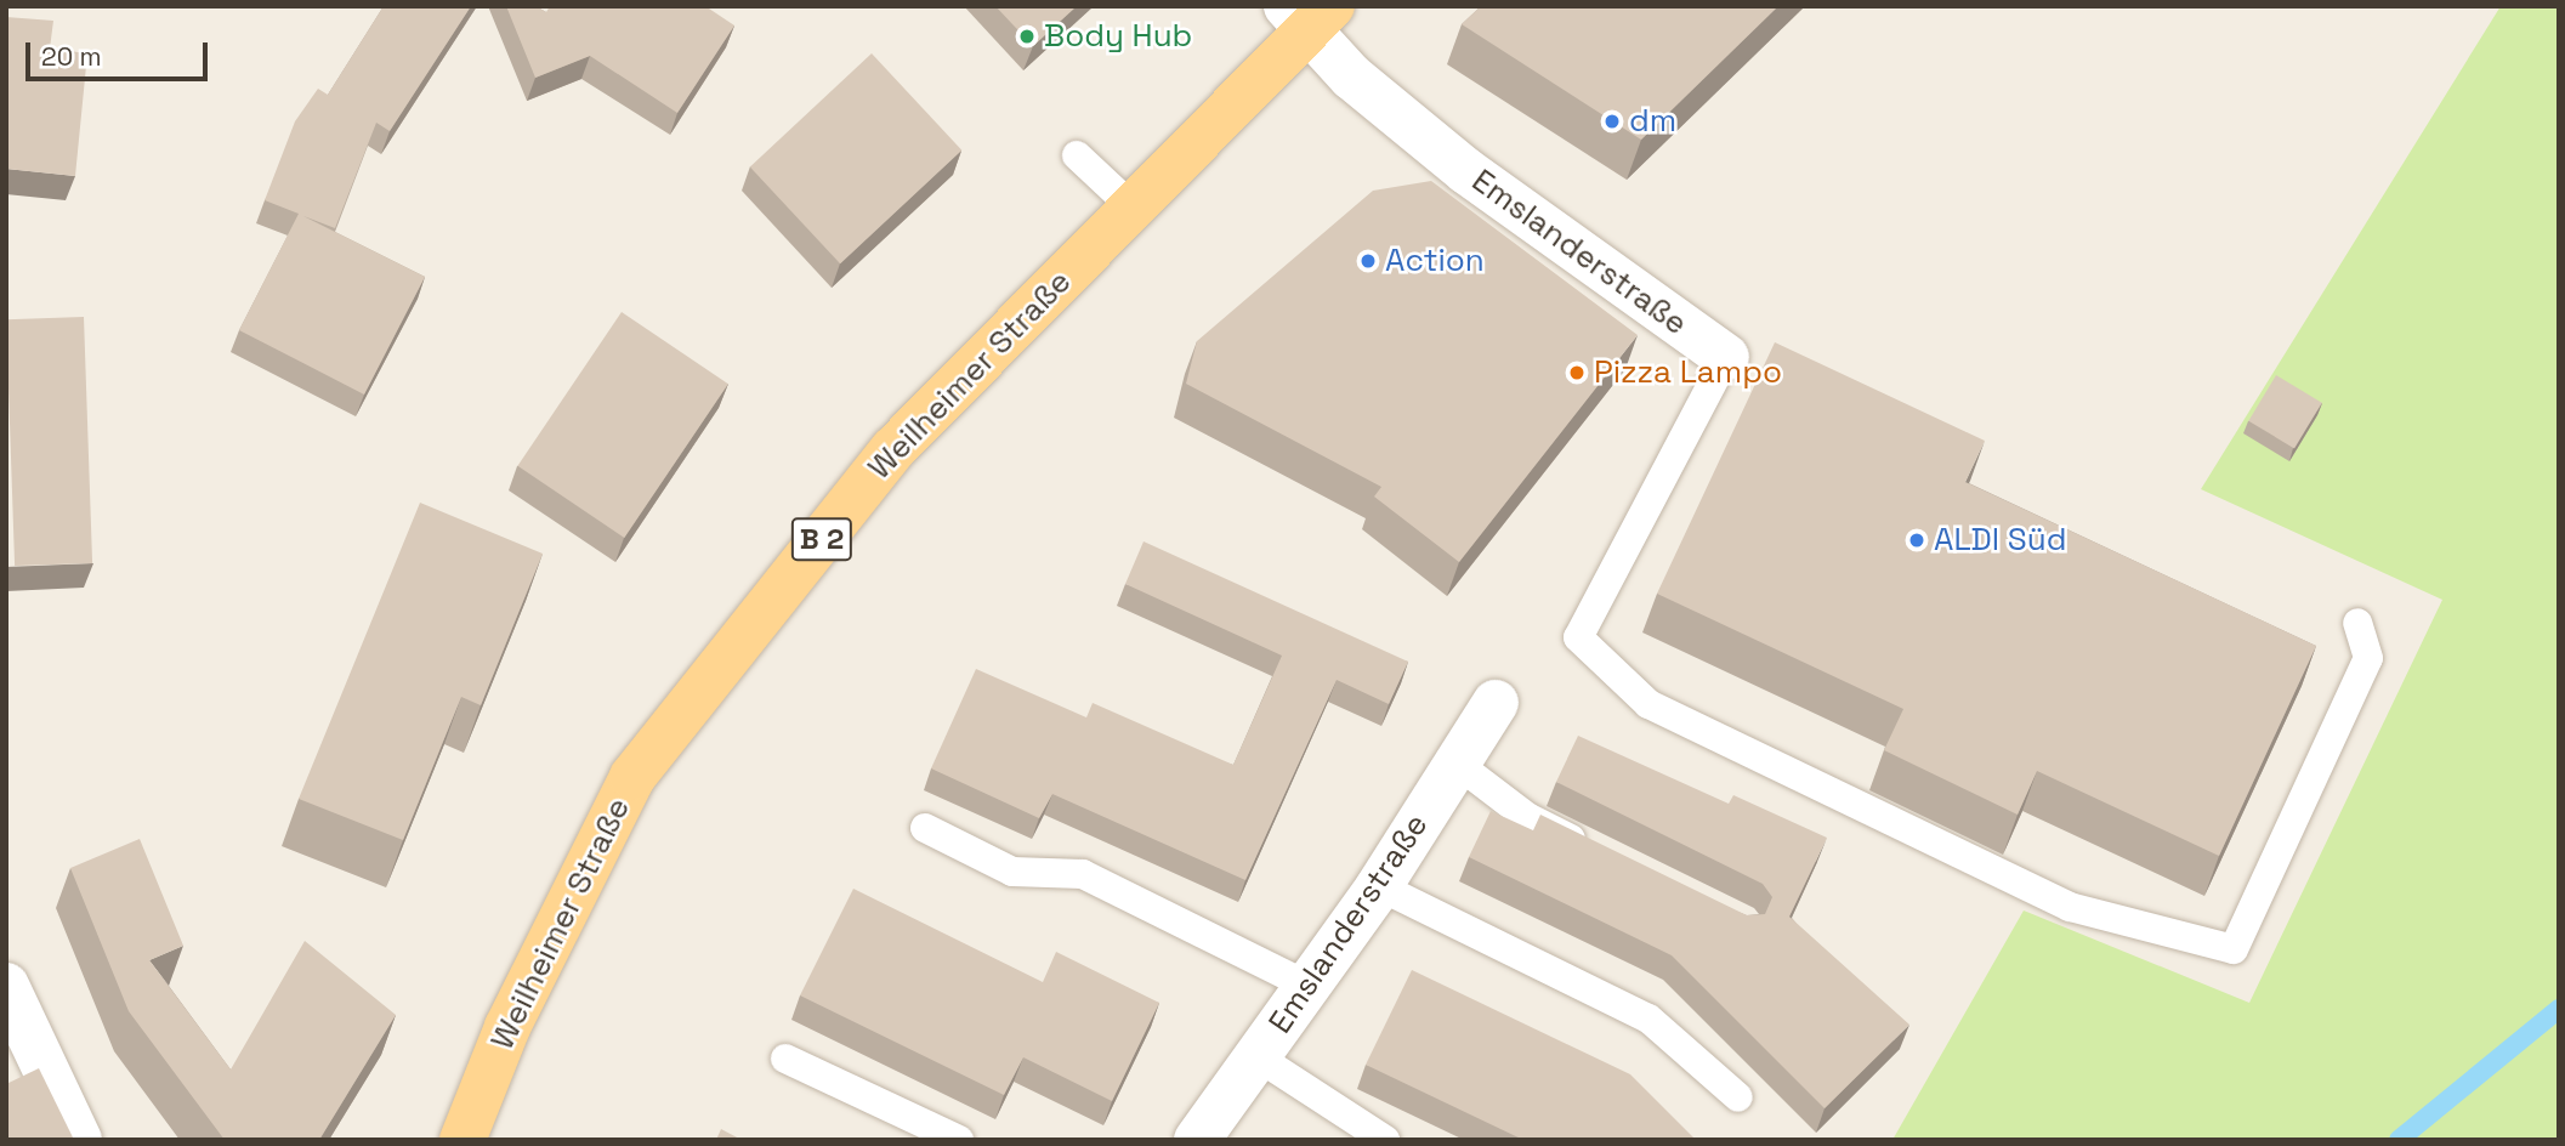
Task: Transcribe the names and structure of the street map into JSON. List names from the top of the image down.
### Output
{
  "streets": {
    "main road": ["Weilheimer Straße", "B 2"],
    "street": ["Emslanderstraße"]
  },
  "crossings": [
    ["Emslanderstraße", "Weilheimer Straße"]
  ],
  "places": [
    "Body Hub",
    "dm",
    "Action",
    "Pizza Lampo",
    "ALDI Süd"
  ],
  "scale_bar": "20 m"
}
